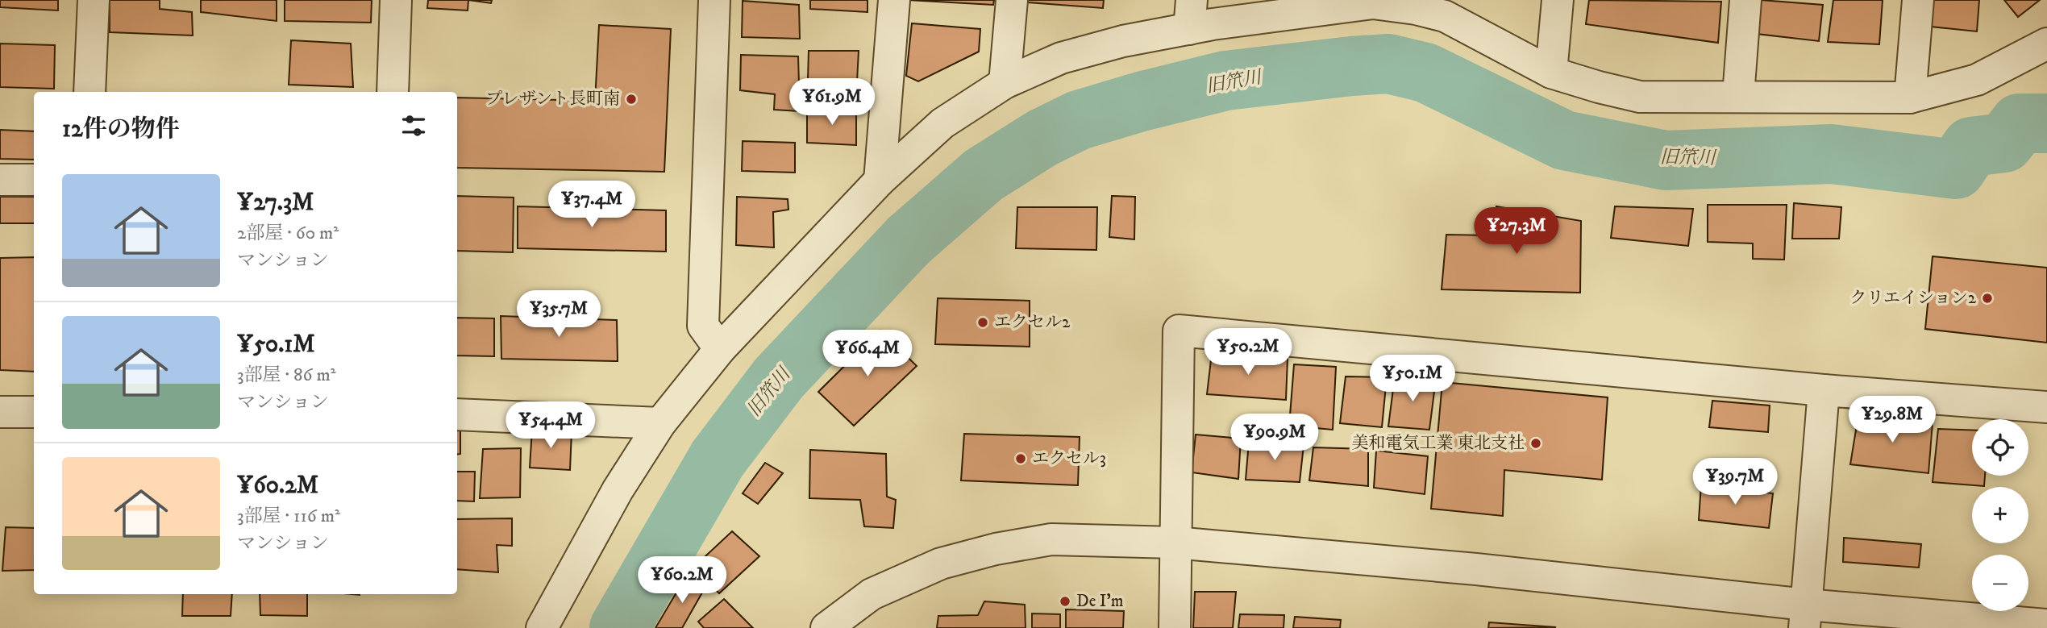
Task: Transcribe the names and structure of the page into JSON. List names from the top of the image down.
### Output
{
  "water": ["旧笊川"],
  "places": [
    "プレザント長町南",
    "クリエイション2",
    "エクセル2",
    "美和電気工業 東北支社",
    "エクセル3",
    "De I'm"
  ],
  "page": {
    "price": [
      "¥61.9M",
      "¥37.4M",
      "¥27.3M",
      "¥35.7M",
      "¥50.2M",
      "¥66.4M",
      "¥50.1M",
      "¥29.8M",
      "¥54.4M",
      "¥90.9M",
      "¥39.7M",
      "¥60.2M"
    ],
    "heading": "12件の物件",
    "list": [
      {
        "name": "¥27.3M",
        "note": "2部屋 · 60 m² · マンション"
      },
      {
        "name": "¥50.1M",
        "note": "3部屋 · 86 m² · マンション"
      },
      {
        "name": "¥60.2M",
        "note": "3部屋 · 116 m² · マンション"
      }
    ],
    "map_buttons": ["+", "−"]
  }
}
